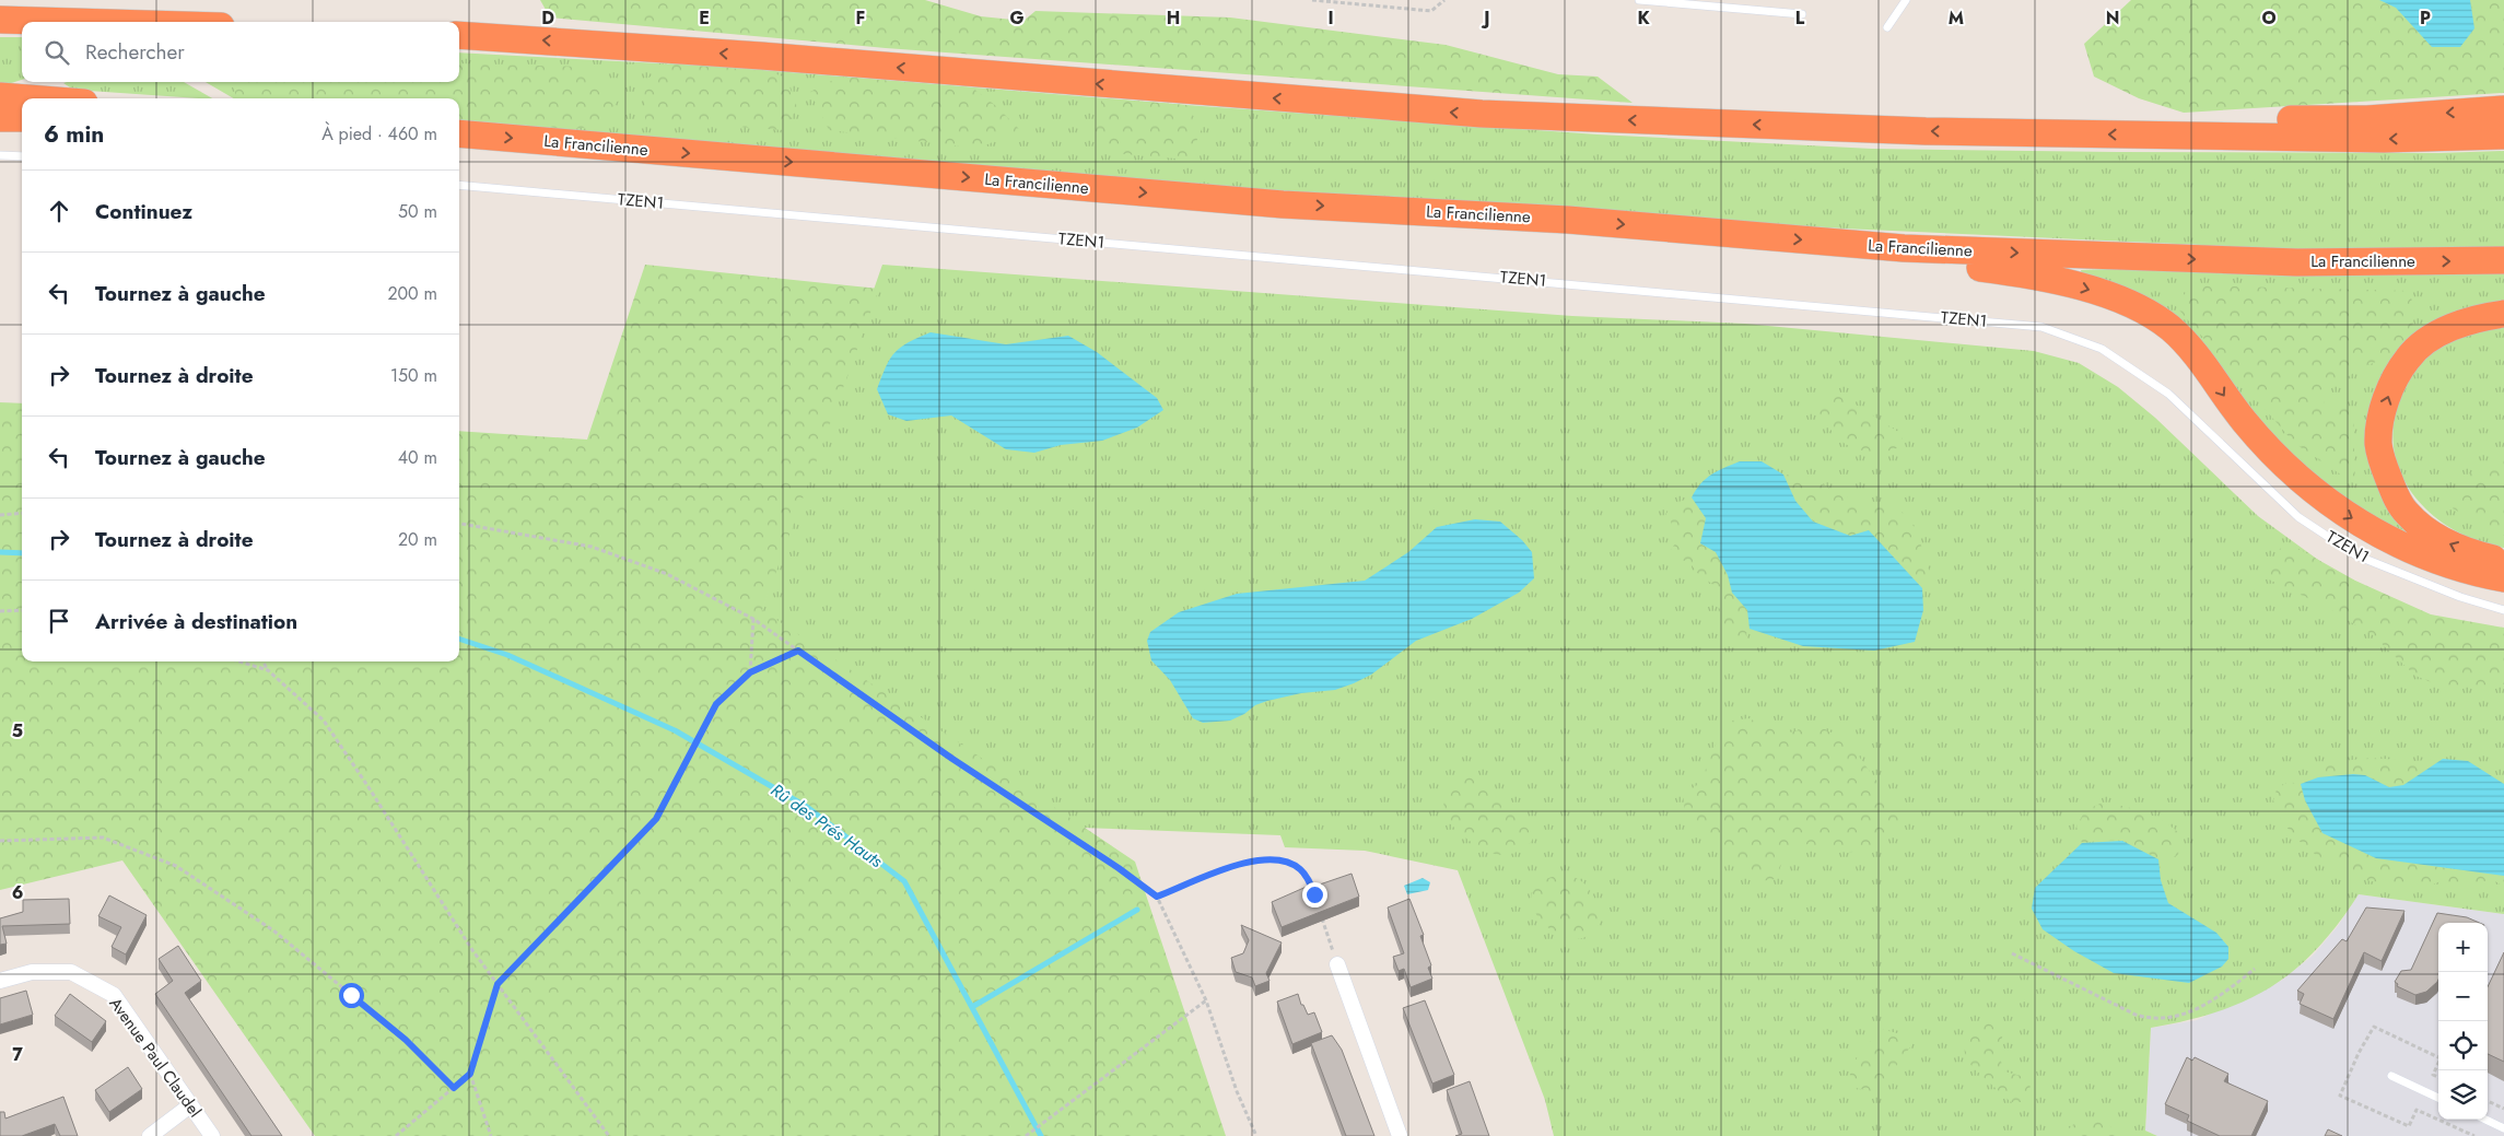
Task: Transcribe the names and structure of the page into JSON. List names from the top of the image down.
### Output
{
  "streets": {
    "highway": ["La Francilienne"],
    "street": ["Avenue Paul Claudel"],
    "lane": ["TZEN1"]
  },
  "water": ["Rû des Prés Hauts"],
  "page": {
    "search": "Rechercher",
    "heading": ["6 min", "À pied · 460 m"],
    "list": [
      ["Continuez", "50 m"],
      ["Tournez à gauche", "200 m"],
      ["Tournez à droite", "150 m"],
      ["Tournez à gauche", "40 m"],
      ["Tournez à droite", "20 m"],
      "Arrivée à destination"
    ],
    "map_buttons": ["+", "−"]
  },
  "grid": {
    "columns": [
      "D",
      "E",
      "F",
      "G",
      "H",
      "I",
      "J",
      "K",
      "L",
      "M",
      "N",
      "O",
      "P"
    ],
    "rows": ["5", "6", "7"]
  }
}
